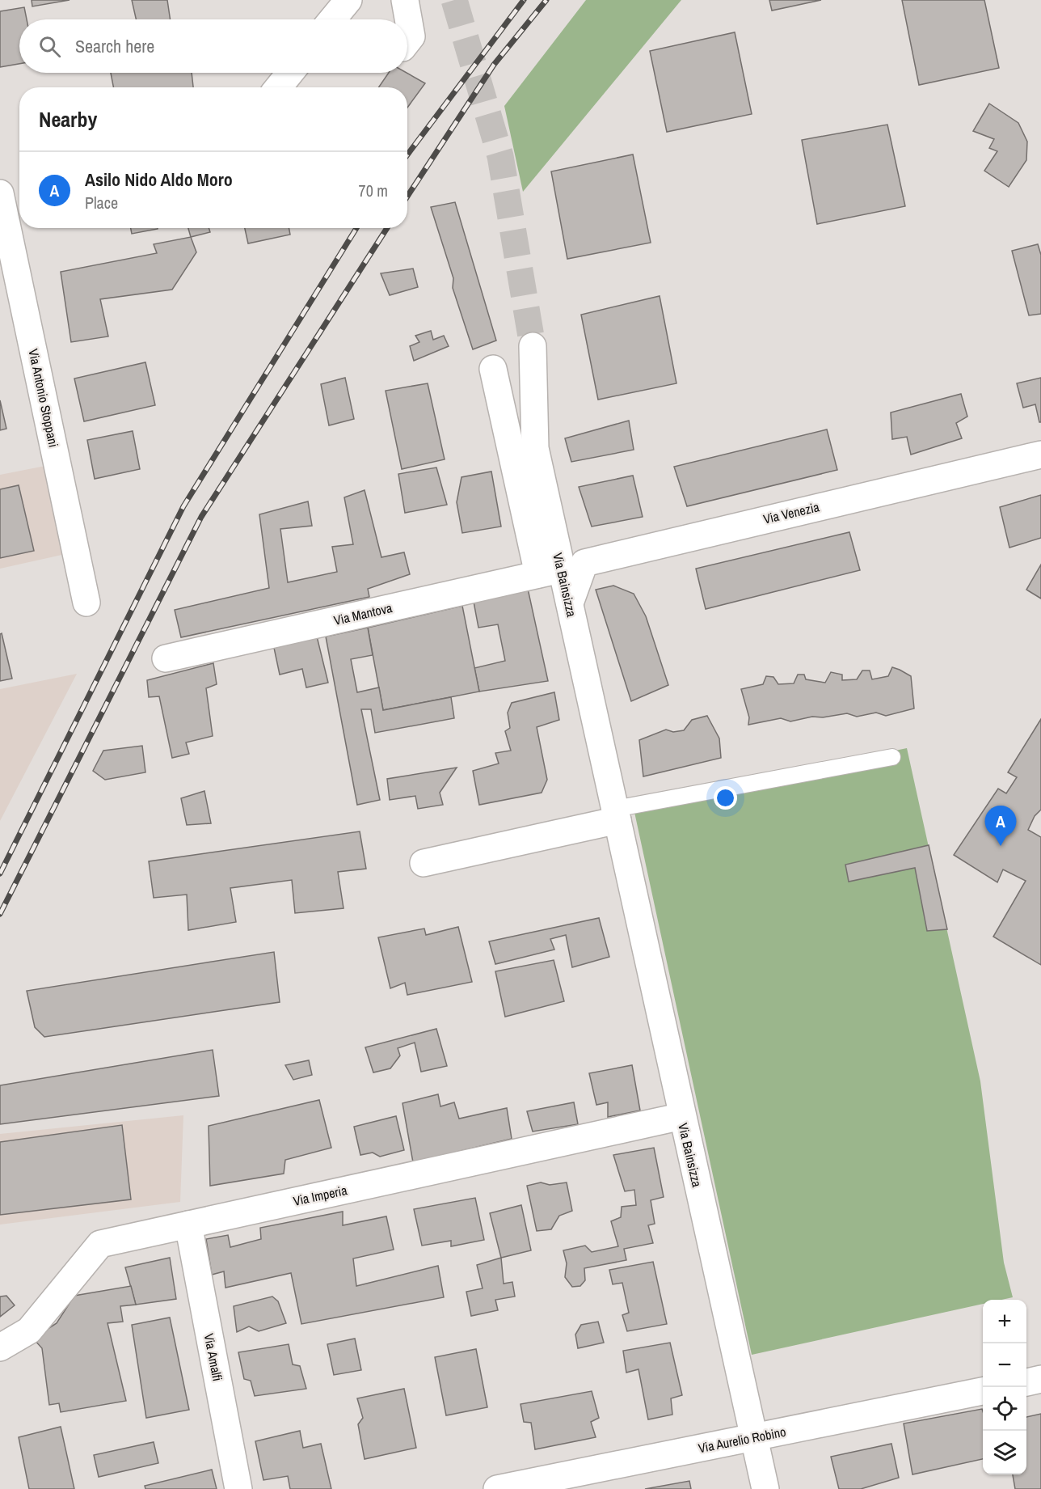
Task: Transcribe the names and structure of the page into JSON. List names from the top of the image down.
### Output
{
  "streets": {
    "street": [
      "Via Antonio Stoppani",
      "Via Venezia",
      "Via Bainsizza",
      "Via Mantova",
      "Via Imperia",
      "Via Amalfi",
      "Via Aurelio Robino"
    ]
  },
  "crossings": [
    ["Via Venezia", "Via Bainsizza"],
    ["Via Bainsizza", "Via Mantova"],
    ["Via Bainsizza", "Via Imperia"],
    ["Via Bainsizza", "Via Aurelio Robino"],
    ["Via Imperia", "Via Amalfi"]
  ],
  "page": {
    "search": "Search here",
    "heading": "Nearby",
    "list": [
      {
        "mark": "A",
        "name": "Asilo Nido Aldo Moro",
        "note": "Place",
        "value": "70 m"
      }
    ],
    "pins": "A",
    "map_buttons": ["+", "−"]
  }
}
